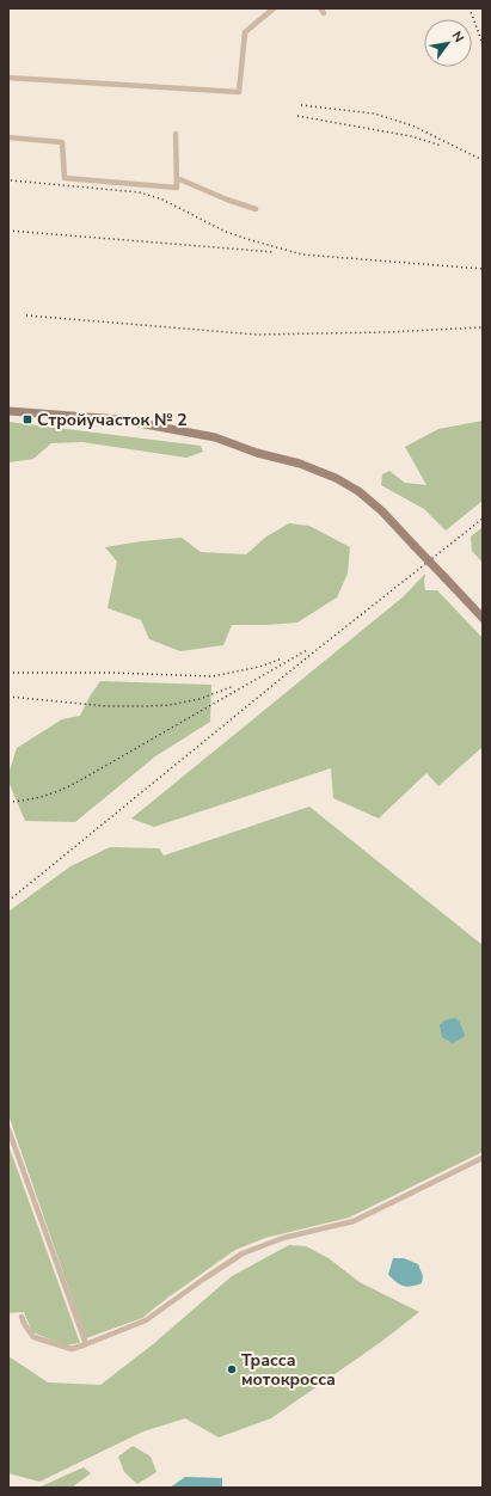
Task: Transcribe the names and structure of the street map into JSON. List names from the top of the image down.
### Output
{
  "places": {
    "transit": ["Стройучасток № 2"],
    "other": ["Трасса мотокросса"]
  },
  "north": "top right"
}
